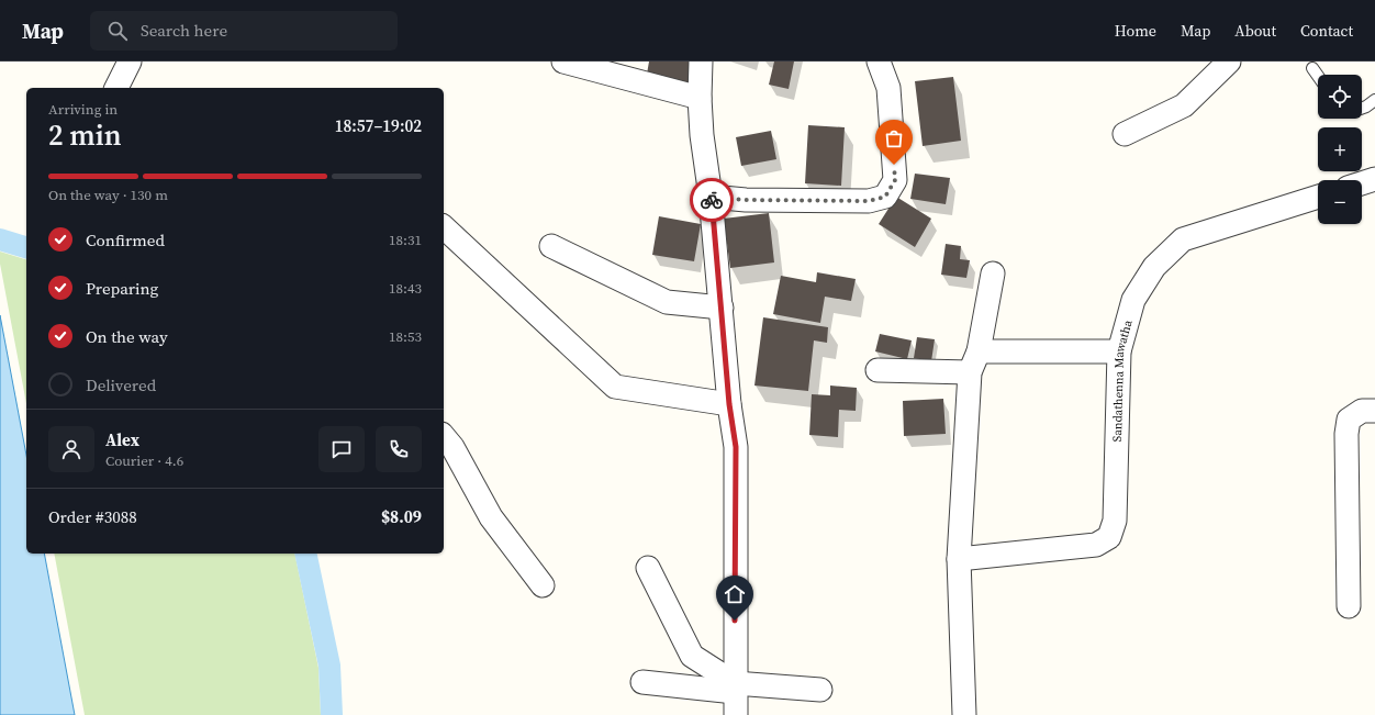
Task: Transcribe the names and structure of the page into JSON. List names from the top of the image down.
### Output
{
  "streets": {
    "street": ["Sandathenna Mawatha"]
  },
  "page": {
    "header": "Map",
    "search": "Search here",
    "nav": [
      "Home",
      "Map",
      "About",
      "Contact"
    ],
    "map_buttons": ["+", "−"],
    "heading": ["2 min", "Arriving in", "18:57–19:02"],
    "panel": [
      "Alex",
      "Courier · 4.6",
      "Order #3088",
      "$8.09"
    ],
    "bar": "On the way · 130 m",
    "list": [
      ["Confirmed", "18:31"],
      ["Preparing", "18:43"],
      ["On the way", "18:53"],
      "Delivered"
    ]
  }
}
